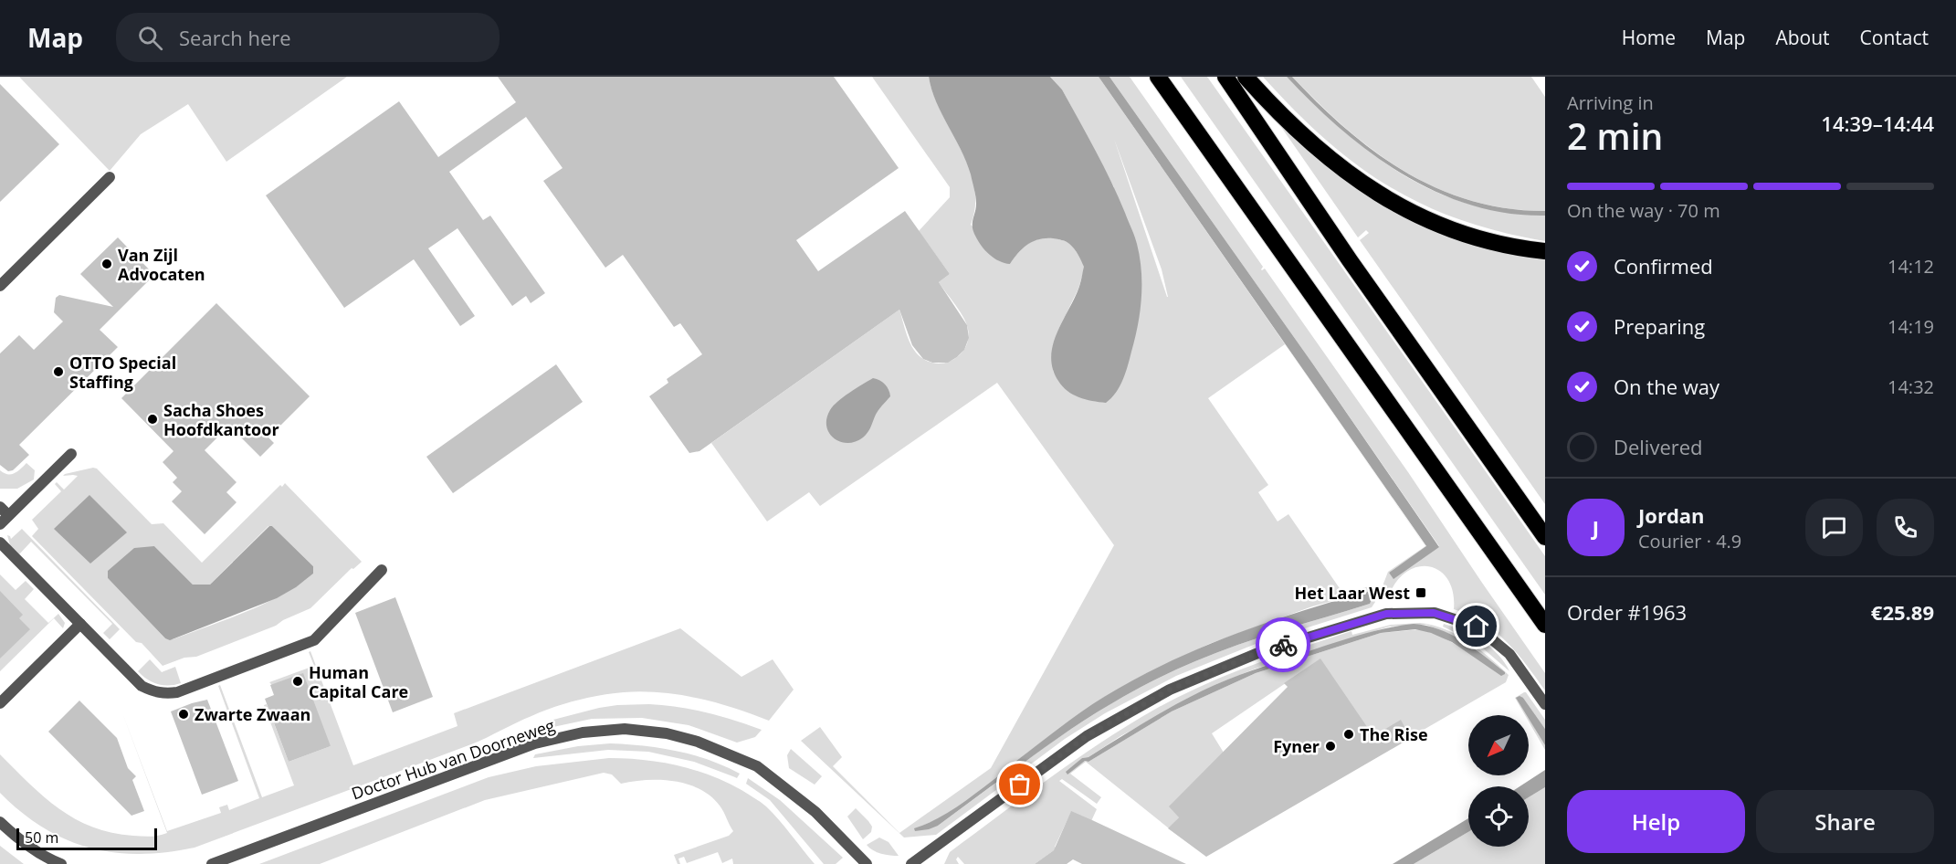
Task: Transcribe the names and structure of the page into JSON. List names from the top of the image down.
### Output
{
  "streets": {
    "street": ["Doctor Hub van Doorneweg"]
  },
  "places": {
    "other": [
      "Van Zijl Advocaten",
      "OTTO Special Staffing",
      "Sacha Shoes Hoofdkantoor",
      "Human Capital Care",
      "Zwarte Zwaan",
      "The Rise",
      "Fyner"
    ],
    "transit": ["Het Laar West"]
  },
  "scale_bar": "50 m",
  "north": "bottom left",
  "page": {
    "header": "Map",
    "search": "Search here",
    "nav": [
      "Home",
      "Map",
      "About",
      "Contact"
    ],
    "heading": ["2 min", "Arriving in", "14:39–14:44"],
    "panel": [
      "Jordan",
      "Courier · 4.9",
      "Order #1963",
      "€25.89"
    ],
    "bar": "On the way · 70 m",
    "list": [
      ["Confirmed", "14:12"],
      ["Preparing", "14:19"],
      ["On the way", "14:32"],
      "Delivered"
    ],
    "round": "J",
    "buttons": ["Help", "Share"],
    "scale": "50 m"
  }
}
